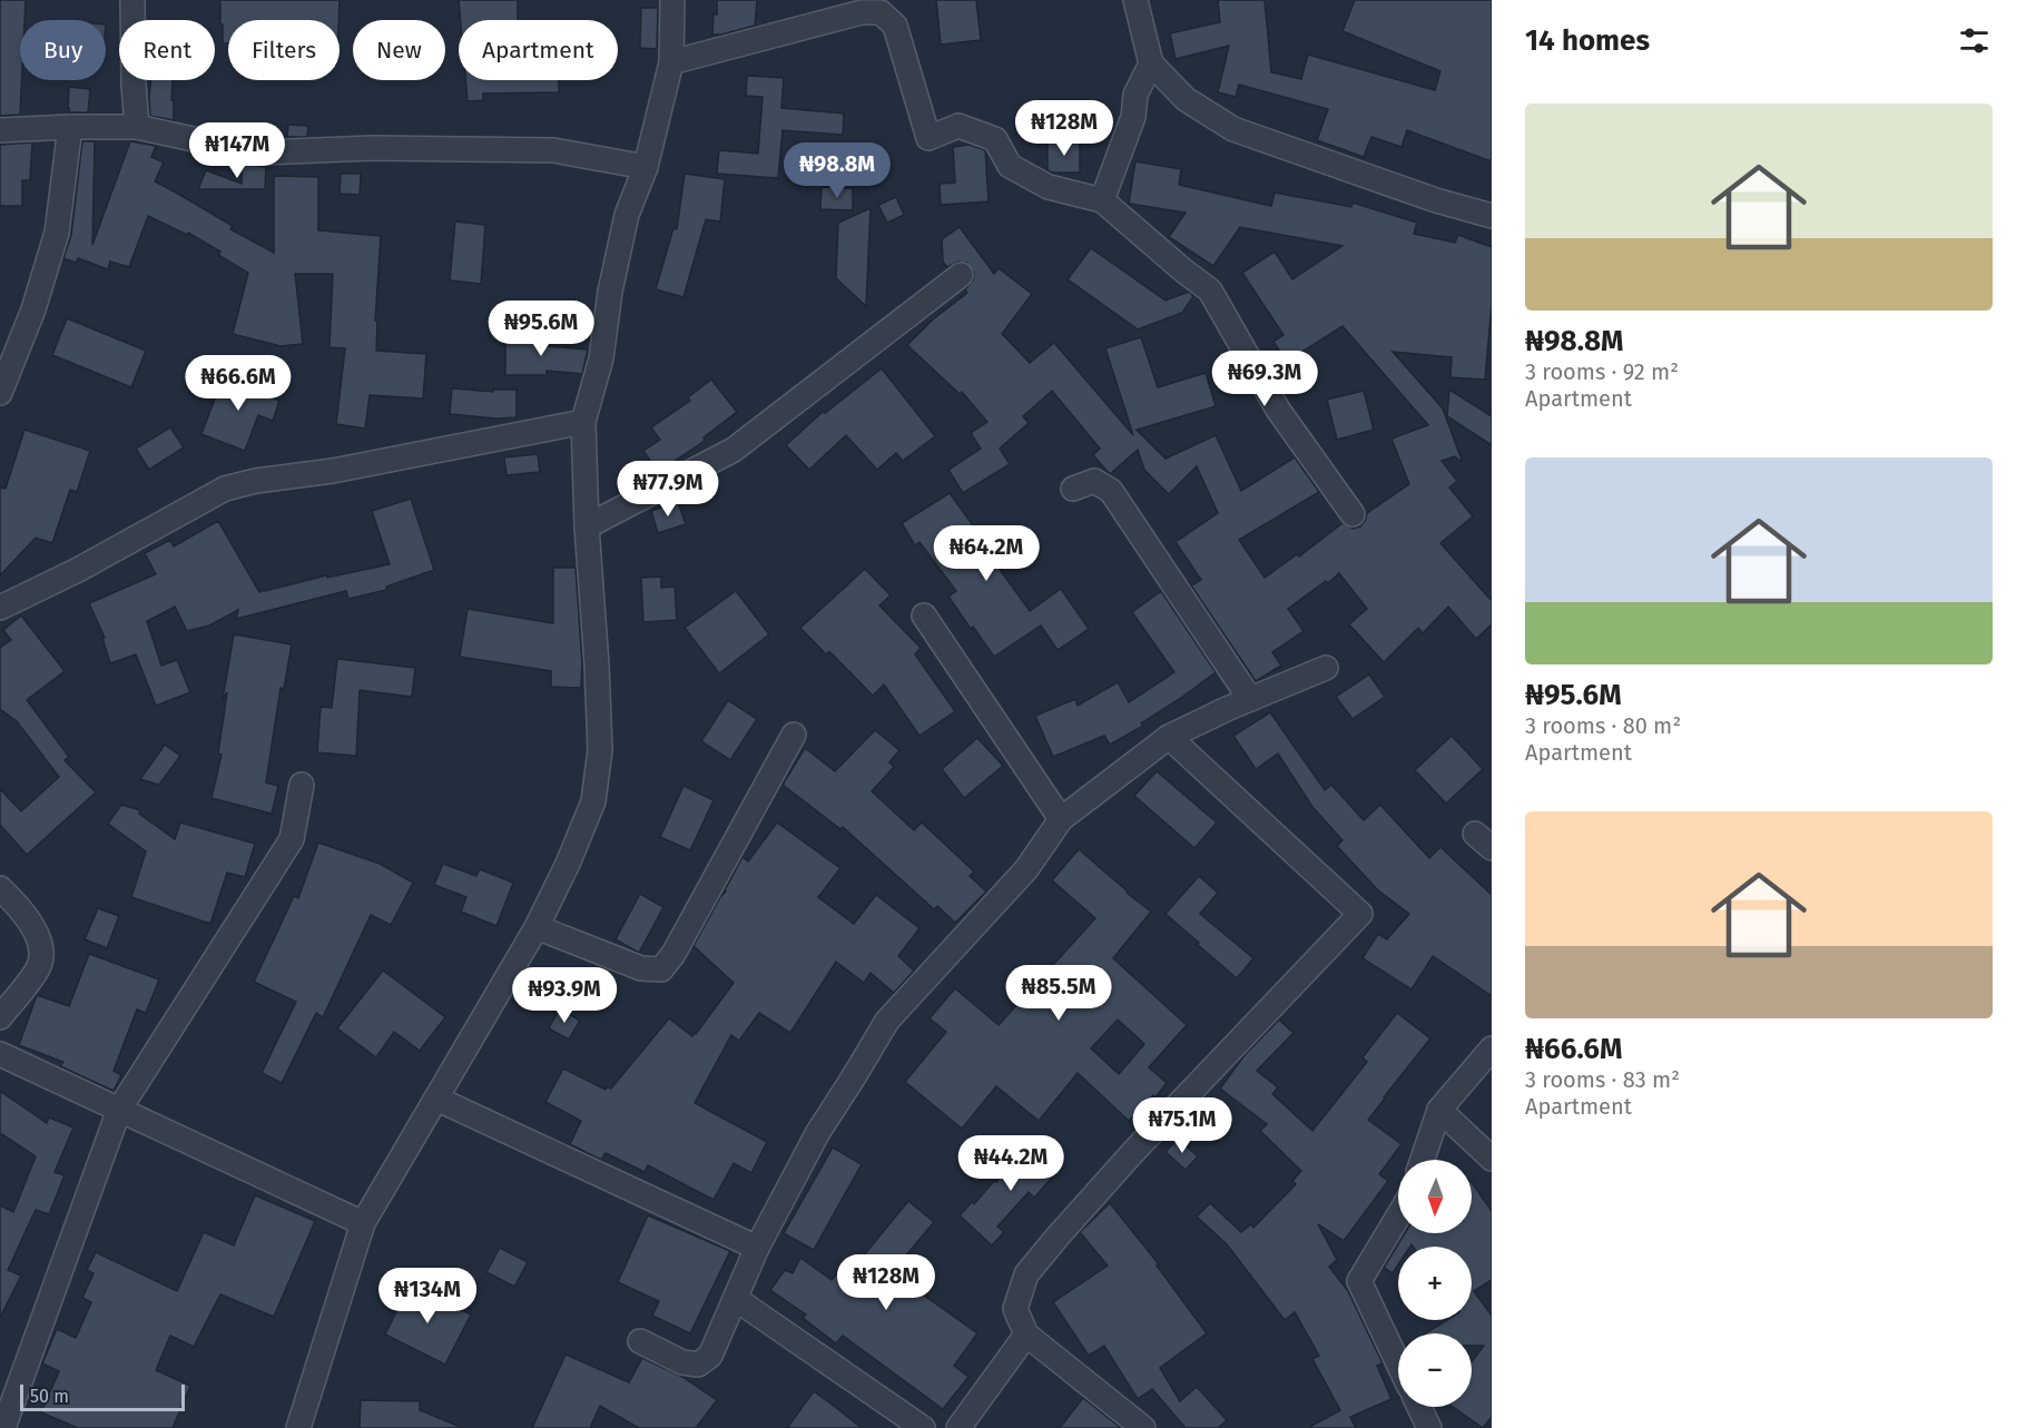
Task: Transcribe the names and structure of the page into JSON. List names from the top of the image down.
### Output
{
  "scale_bar": "50 m",
  "north": "bottom",
  "page": {
    "heading": "14 homes",
    "chip": [
      "Buy",
      "Rent",
      "Filters",
      "New",
      "Apartment"
    ],
    "list": [
      {
        "name": "₦98.8M",
        "note": "3 rooms · 92 m² · Apartment"
      },
      {
        "name": "₦95.6M",
        "note": "3 rooms · 80 m² · Apartment"
      },
      {
        "name": "₦66.6M",
        "note": "3 rooms · 83 m² · Apartment"
      }
    ],
    "price": [
      "₦128M",
      "₦147M",
      "₦98.8M",
      "₦95.6M",
      "₦69.3M",
      "₦66.6M",
      "₦77.9M",
      "₦64.2M",
      "₦85.5M",
      "₦93.9M",
      "₦75.1M",
      "₦44.2M",
      "₦128M",
      "₦134M"
    ],
    "map_buttons": ["+", "−"],
    "scale": "50 m"
  }
}
